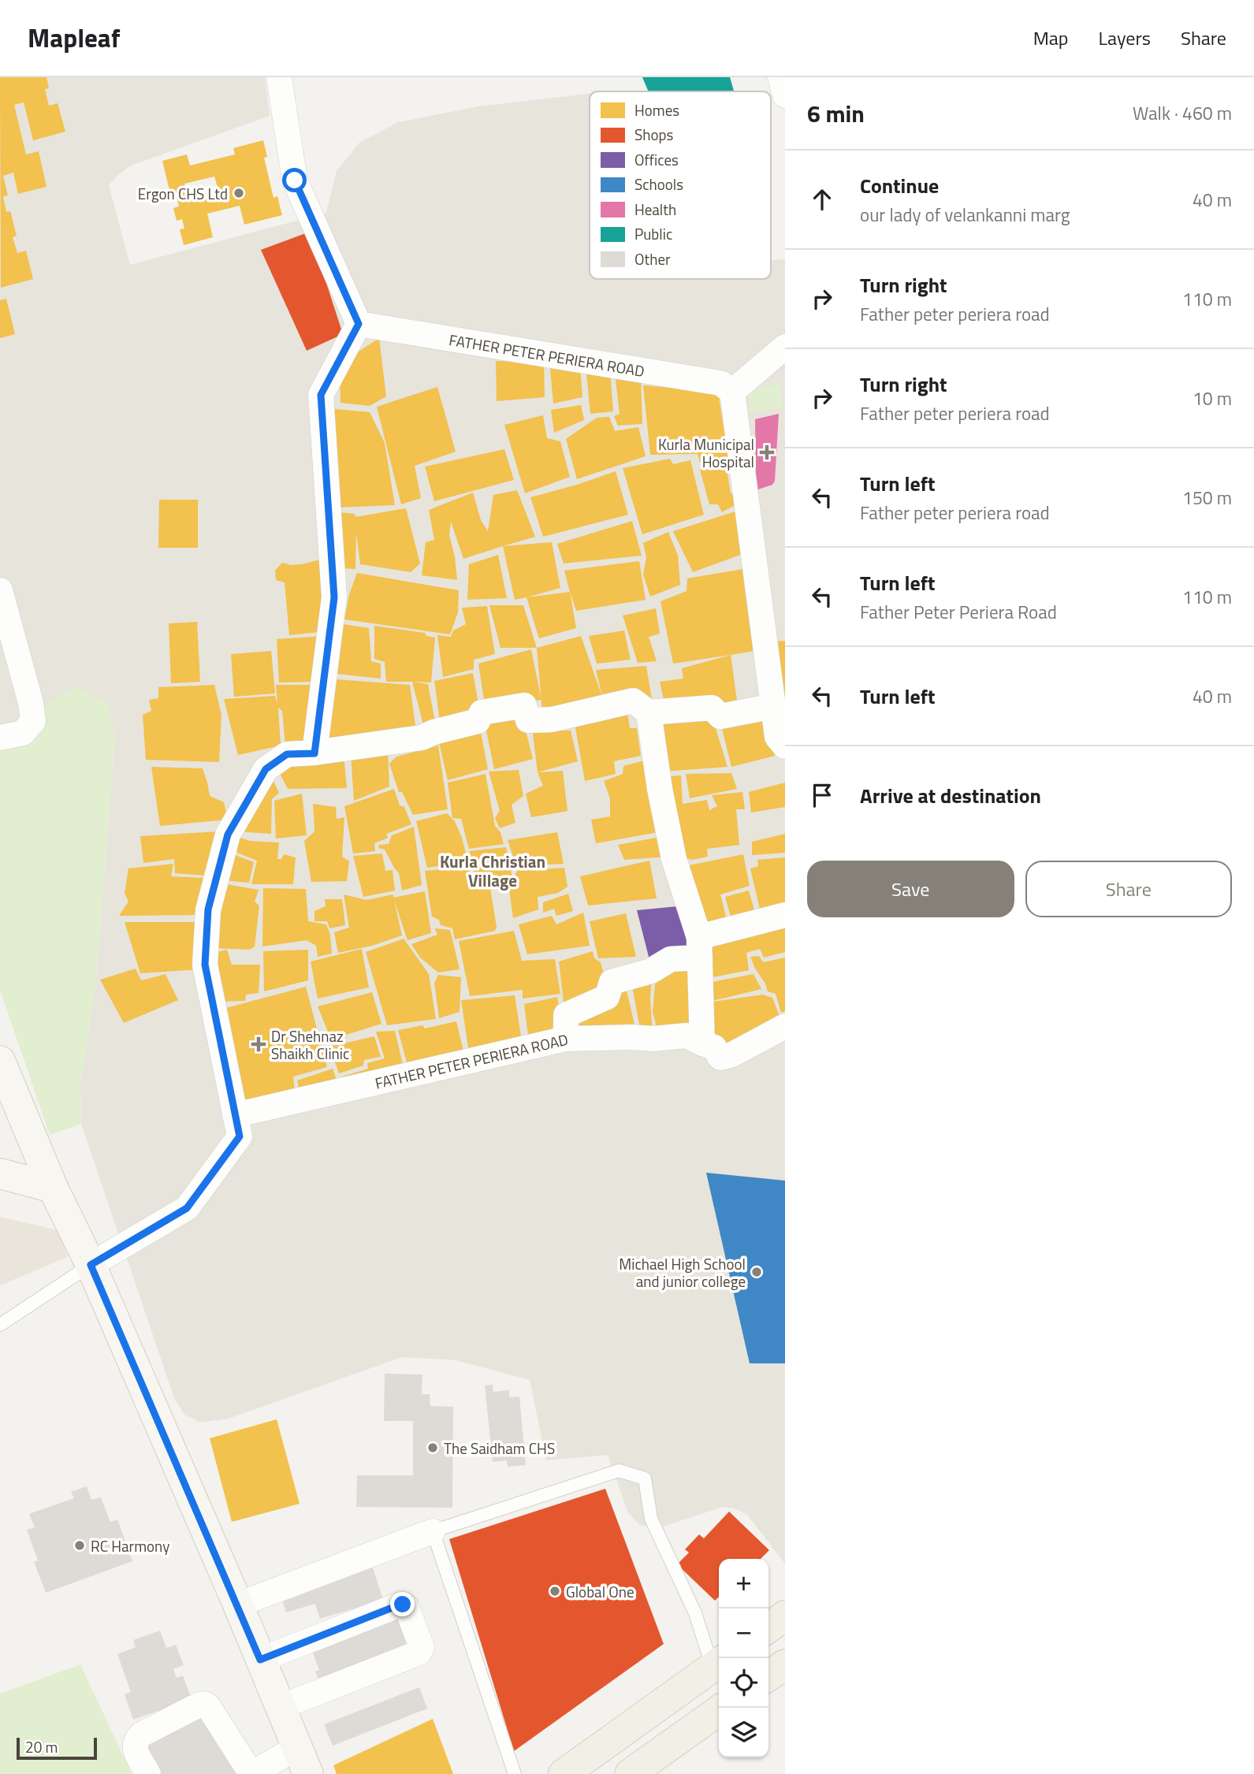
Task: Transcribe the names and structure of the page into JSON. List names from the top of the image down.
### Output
{
  "streets": {
    "street": ["FATHER PETER PERIERA ROAD"]
  },
  "districts": ["Kurla Christian Village"],
  "places": {
    "other": [
      "Ergon CHS Ltd",
      "Michael High School and junior college",
      "The Saidham CHS",
      "RC Harmony",
      "Global One"
    ],
    "health": ["Kurla Municipal Hospital", "Dr Shehnaz Shaikh Clinic"]
  },
  "legend": [
    "Homes",
    "Shops",
    "Offices",
    "Schools",
    "Health",
    "Public",
    "Other"
  ],
  "scale_bar": "20 m",
  "page": {
    "header": "Mapleaf",
    "nav": ["Map", "Layers", "Share"],
    "heading": ["6 min", "Walk · 460 m"],
    "list": [
      ["Continue", "our lady of velankanni marg", "40 m"],
      ["Turn right", "Father peter periera road", "110 m"],
      ["Turn right", "Father peter periera road", "10 m"],
      ["Turn left", "Father peter periera road", "150 m"],
      ["Turn left", "Father Peter Periera Road", "110 m"],
      ["Turn left", "40 m"],
      "Arrive at destination"
    ],
    "buttons": ["Save", "Share"],
    "map_buttons": ["+", "−"],
    "scale": "20 m"
  }
}
